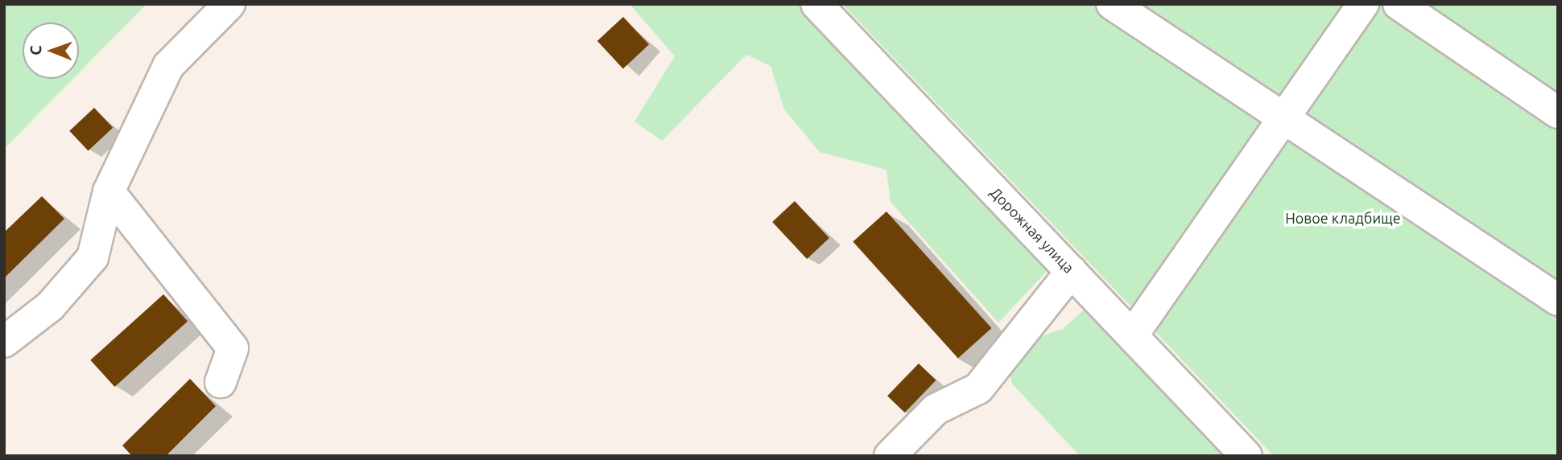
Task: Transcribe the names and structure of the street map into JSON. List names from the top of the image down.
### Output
{
  "streets": {
    "street": ["Дорожная улица"]
  },
  "parks": ["Новое кладбище"],
  "north": "left"
}
